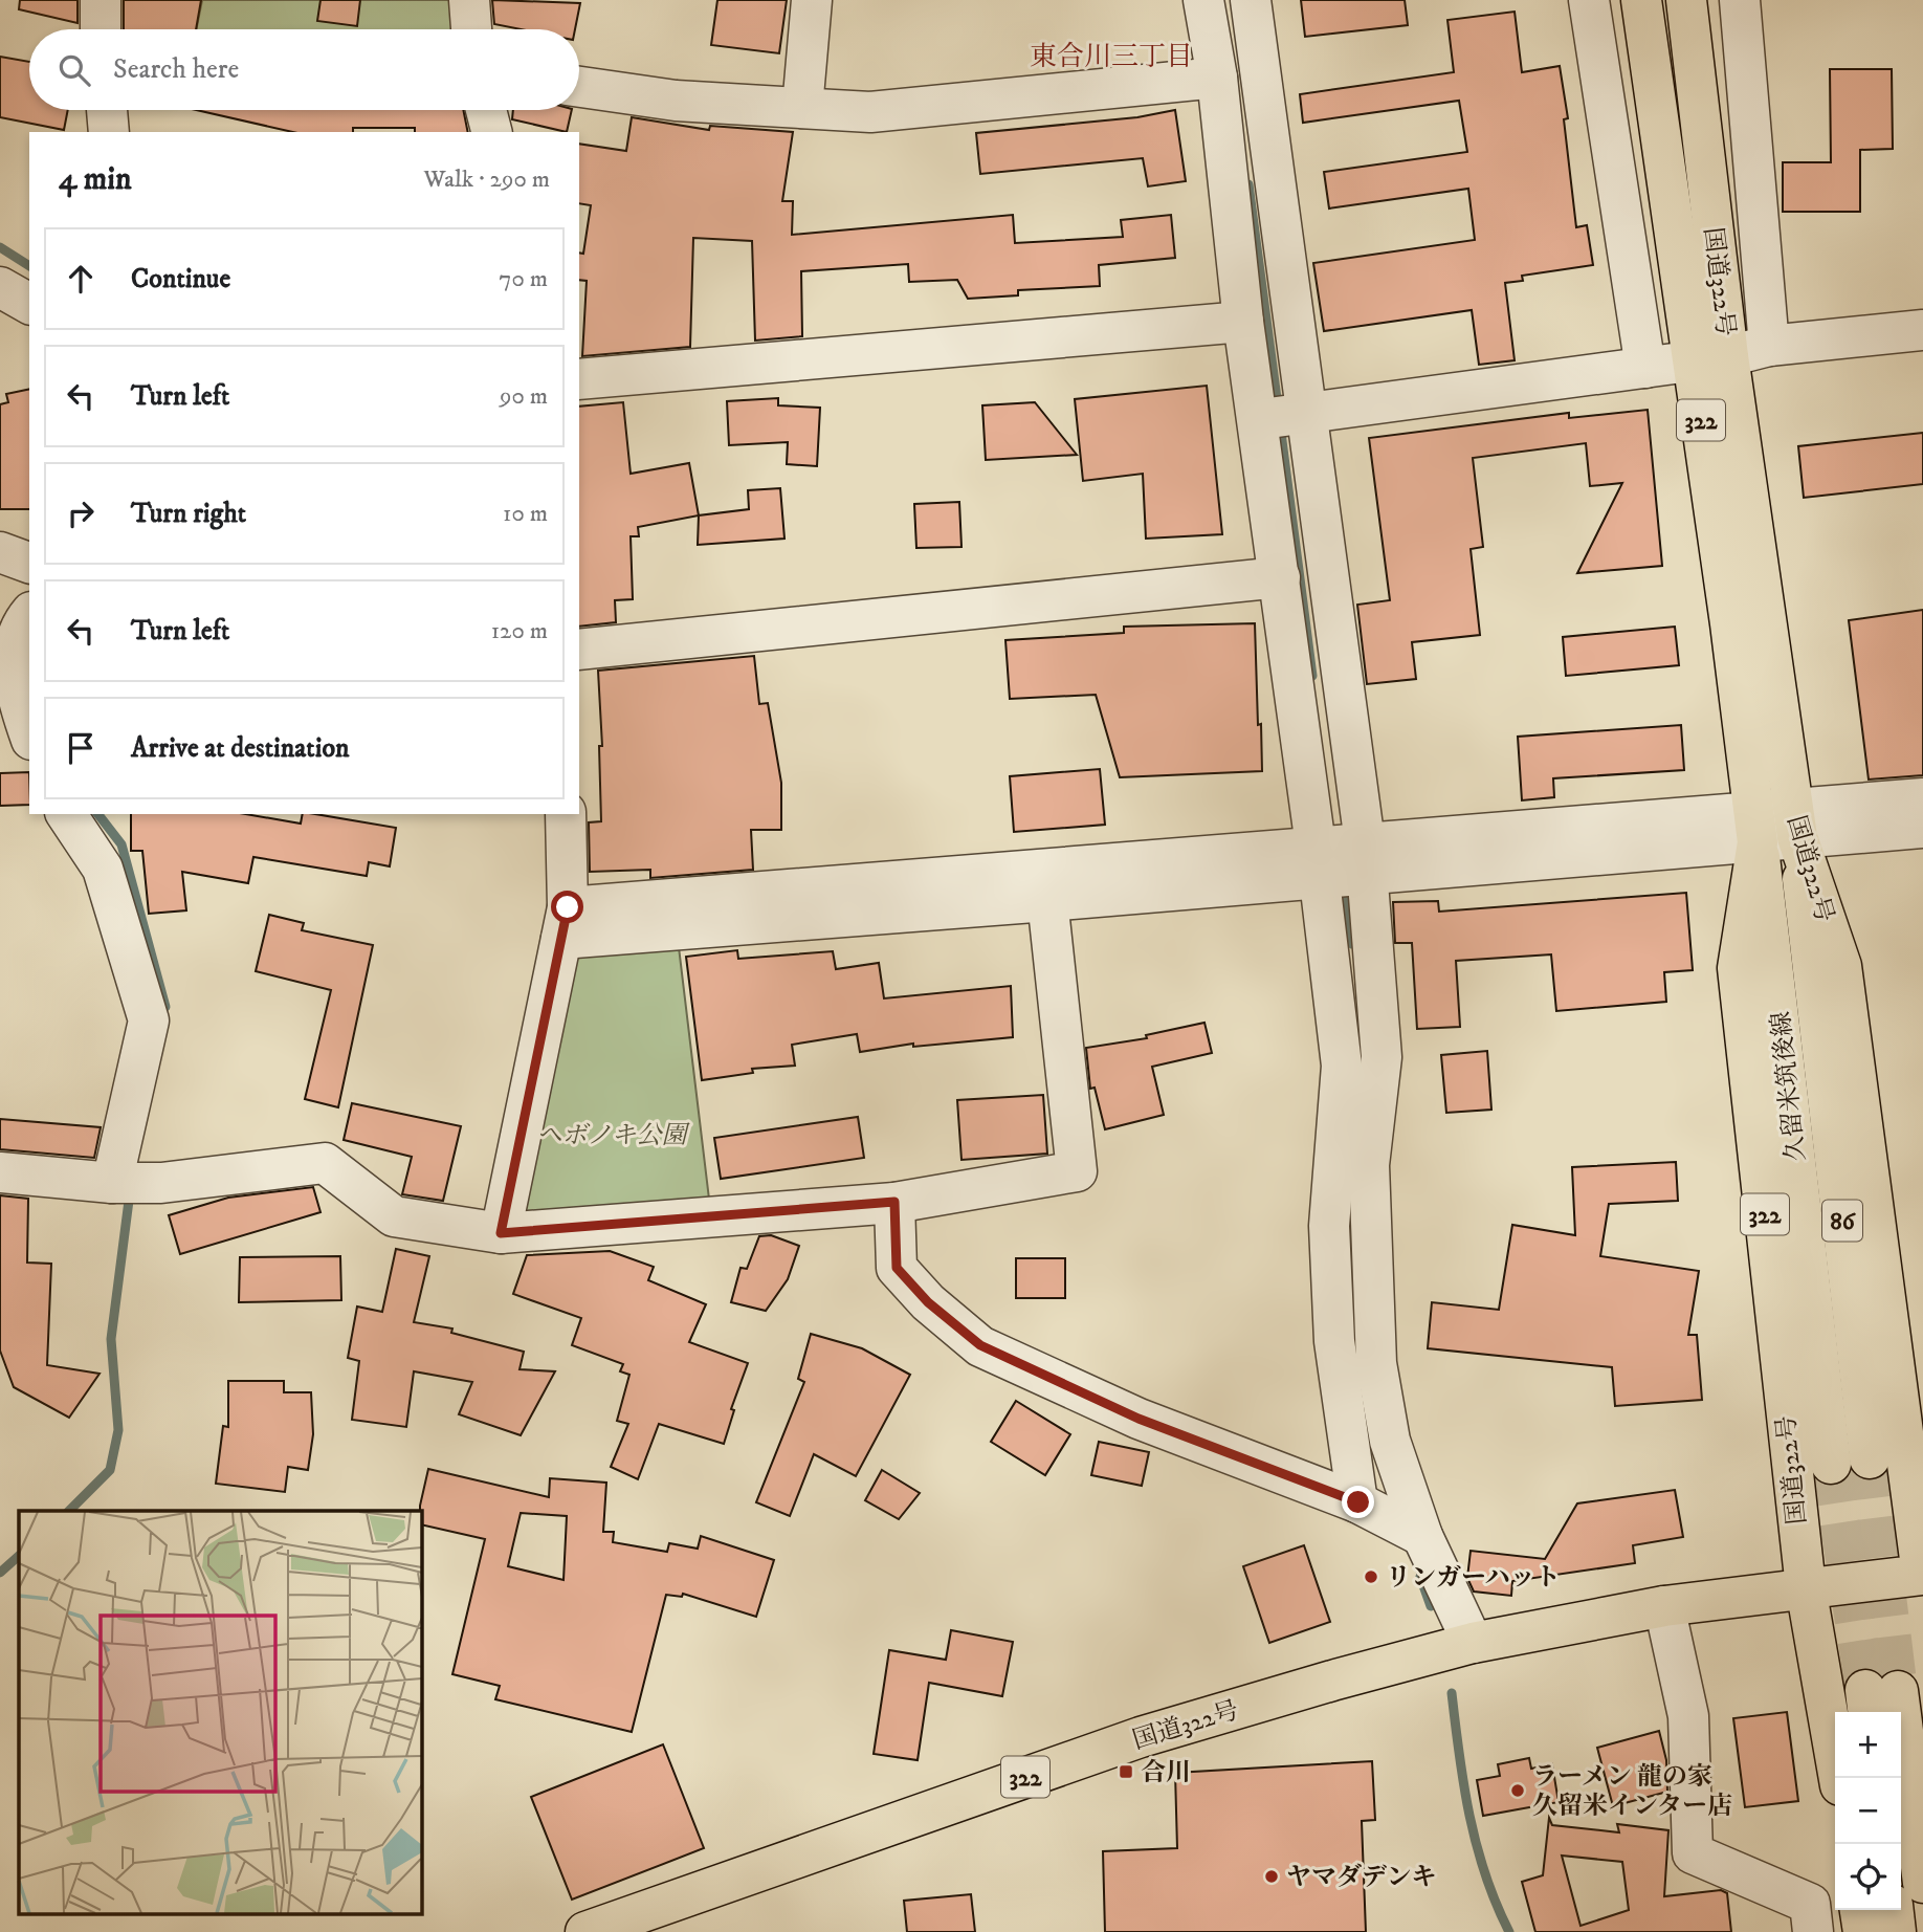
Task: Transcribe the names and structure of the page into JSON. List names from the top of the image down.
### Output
{
  "streets": {
    "main road": [
      "国道322号",
      "322",
      "久留米筑後線",
      "86"
    ]
  },
  "crossings": [
    ["国道322号", "久留米筑後線"]
  ],
  "districts": ["東合川三丁目"],
  "parks": ["ヘボノキ公園"],
  "places": {
    "other": ["リンガーハット", "ラーメン 龍の家 久留米インター店", "ヤマダデンキ"],
    "transit": ["合川"]
  },
  "page": {
    "search": "Search here",
    "heading": ["4 min", "Walk · 290 m"],
    "list": [
      ["Continue", "70 m"],
      ["Turn left", "90 m"],
      ["Turn right", "10 m"],
      ["Turn left", "120 m"],
      "Arrive at destination"
    ],
    "map_buttons": ["+", "−"]
  }
}
